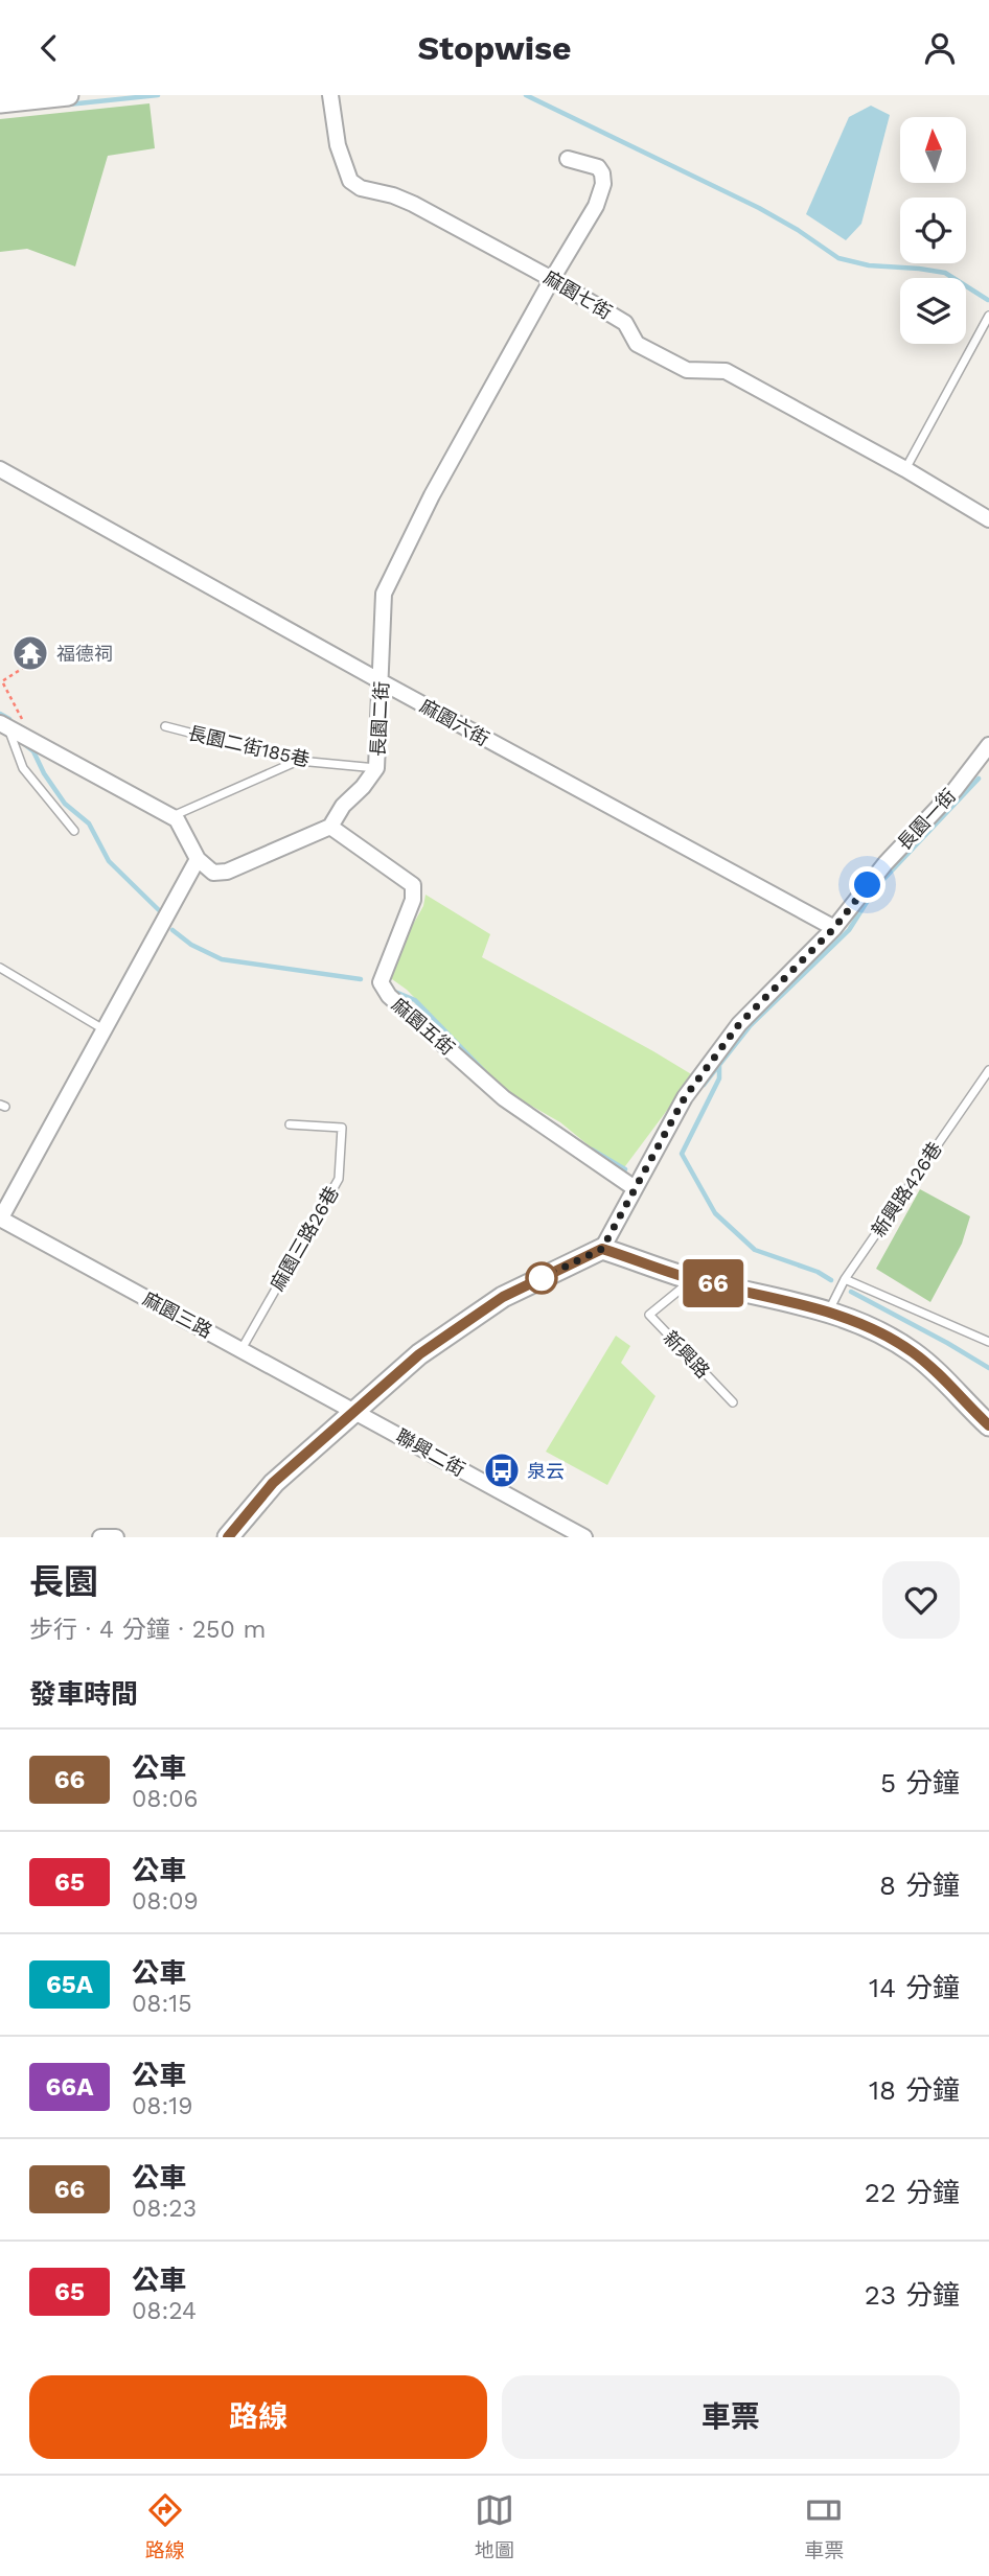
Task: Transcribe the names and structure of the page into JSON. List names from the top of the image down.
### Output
{
  "streets": {
    "street": [
      "麻園七街",
      "長園二街",
      "麻園六街",
      "長園一街",
      "麻園五街",
      "麻園三路",
      "聯興二街"
    ],
    "lane": [
      "長園二街185巷",
      "新興路426巷",
      "麻園三路26巷",
      "新興路"
    ]
  },
  "crossings": [
    ["麻園七街", "長園二街"],
    ["長園二街", "麻園六街"],
    ["長園二街", "長園二街185巷"],
    ["長園二街", "麻園五街"],
    ["麻園六街", "長園一街"],
    ["長園一街", "麻園五街"],
    ["麻園三路26巷", "麻園三路"],
    ["麻園三路", "聯興二街"]
  ],
  "places": {
    "temple": ["福德祠"],
    "bus stop": ["泉云"]
  },
  "lines": ["bus line 66"],
  "north": "top",
  "page": {
    "header": "Stopwise",
    "on_map": "66",
    "heading": [
      ["長園", "步行 · 4 分鐘 · 250 m"],
      "發車時間"
    ],
    "list": [
      {
        "mark": "66",
        "name": "公車",
        "note": "08:06",
        "value": "5 分鐘"
      },
      {
        "mark": "65",
        "name": "公車",
        "note": "08:09",
        "value": "8 分鐘"
      },
      {
        "mark": "65A",
        "name": "公車",
        "note": "08:15",
        "value": "14 分鐘"
      },
      {
        "mark": "66A",
        "name": "公車",
        "note": "08:19",
        "value": "18 分鐘"
      },
      {
        "mark": "66",
        "name": "公車",
        "note": "08:23",
        "value": "22 分鐘"
      },
      {
        "mark": "65",
        "name": "公車",
        "note": "08:24",
        "value": "23 分鐘"
      }
    ],
    "buttons": ["路線", "車票"],
    "tabs": ["路線", "地圖", "車票"]
  }
}
